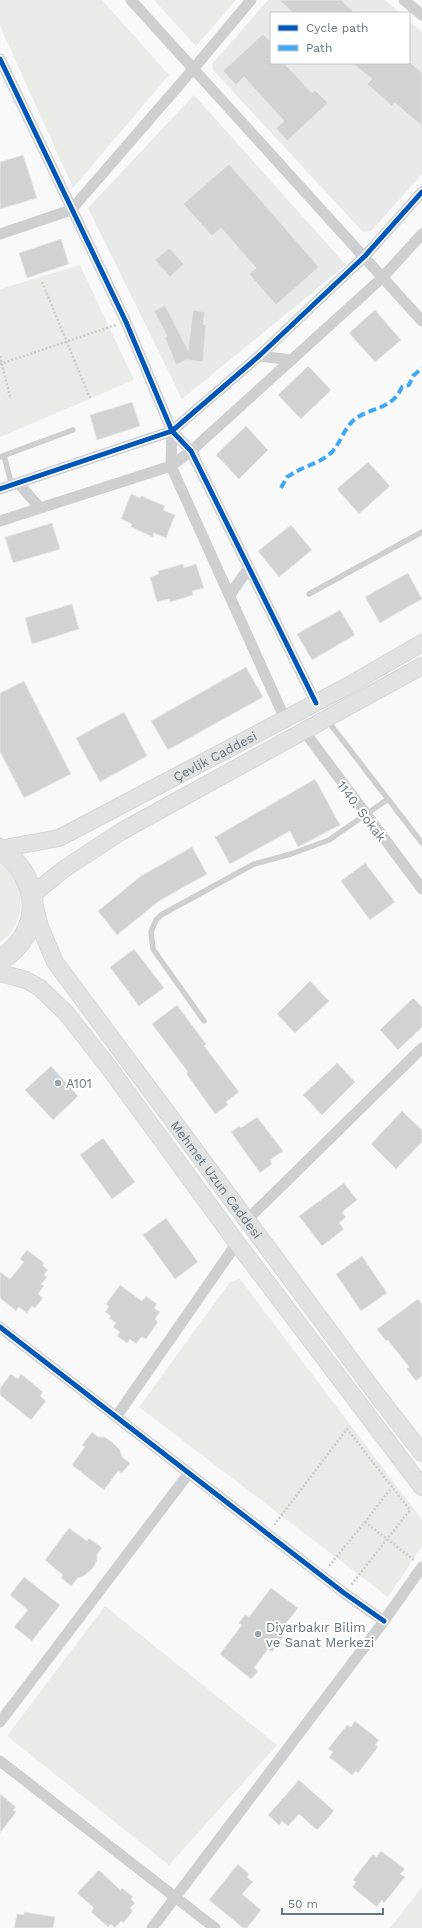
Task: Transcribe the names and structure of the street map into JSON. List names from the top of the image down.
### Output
{
  "streets": {
    "main road": ["Çevlik Caddesi", "Mehmet Uzun Caddesi"],
    "street": ["1140. Sokak"]
  },
  "crossings": [
    ["Çevlik Caddesi", "1140. Sokak"],
    ["Çevlik Caddesi", "Mehmet Uzun Caddesi"]
  ],
  "places": ["A101", "Diyarbakır Bilim ve Sanat Merkezi"],
  "legend": ["Cycle path", "Path"],
  "scale_bar": "50 m"
}
